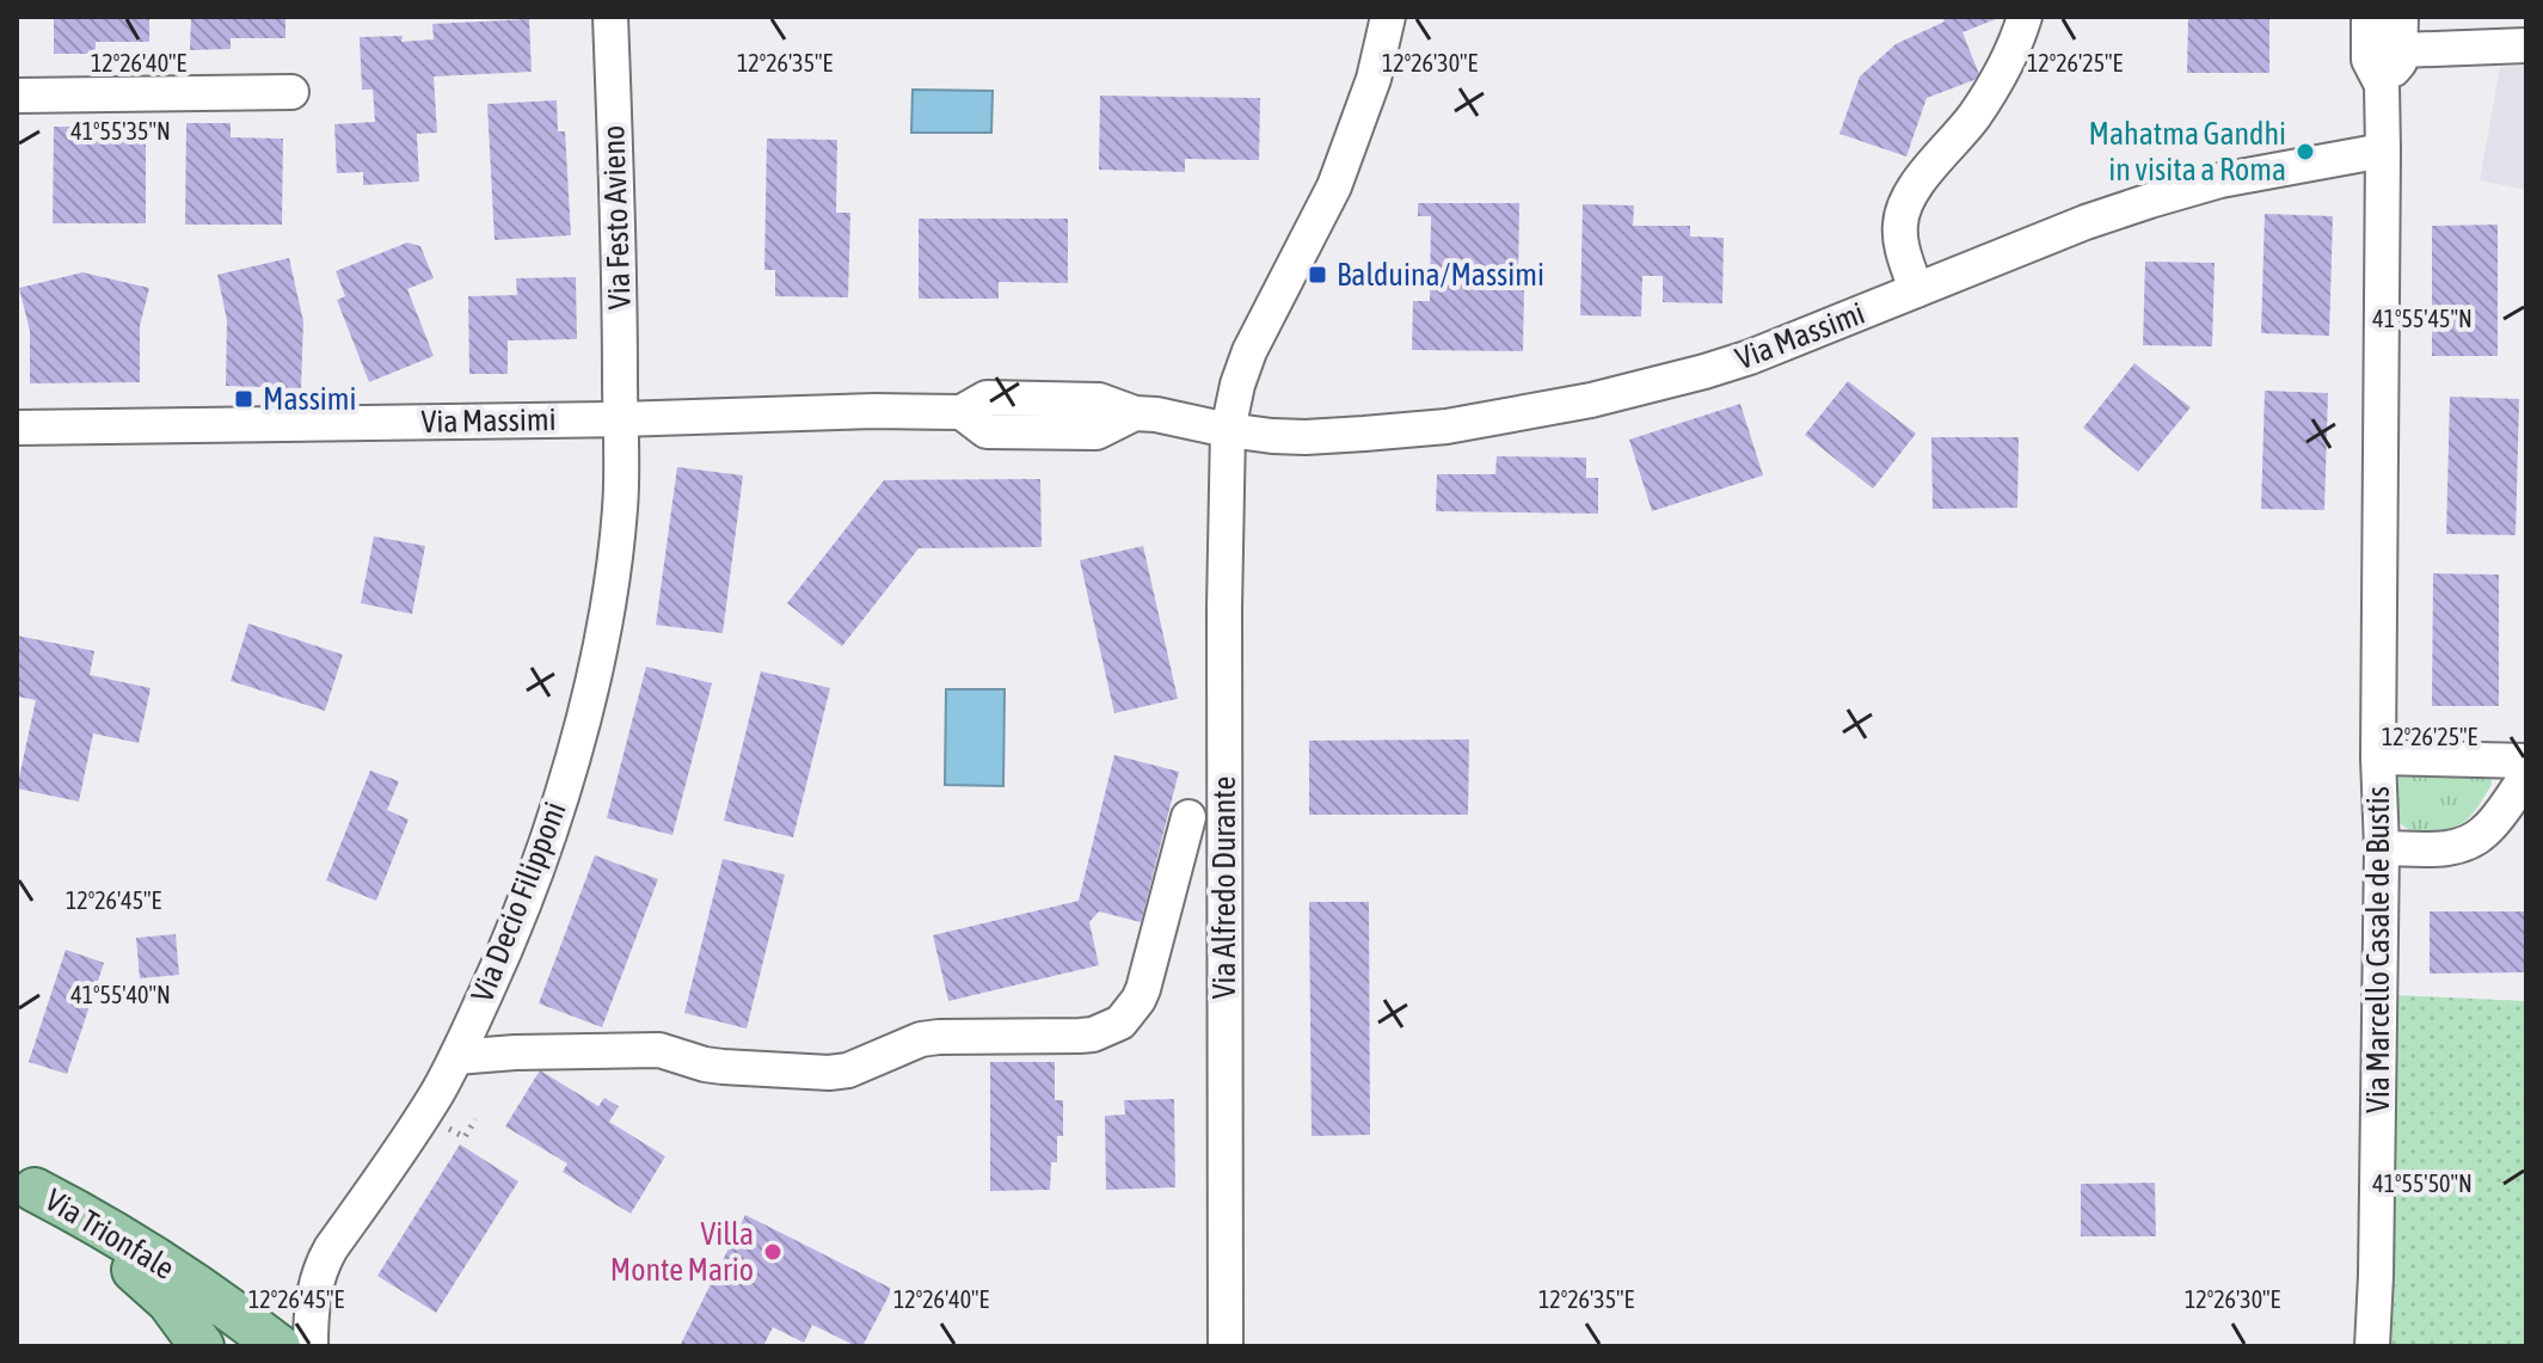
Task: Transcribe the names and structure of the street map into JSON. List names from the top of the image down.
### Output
{
  "streets": {
    "main road": ["Via Trionfale"],
    "street": [
      "Via Festo Avieno",
      "Via Massimi",
      "Via Alfredo Durante",
      "Via Decio Filipponi",
      "Via Marcello Casale de Bustis"
    ]
  },
  "crossings": [
    ["Via Festo Avieno", "Via Massimi"],
    ["Via Festo Avieno", "Via Decio Filipponi"],
    ["Via Massimi", "Via Alfredo Durante"],
    ["Via Massimi", "Via Decio Filipponi"],
    ["Via Massimi", "Via Marcello Casale de Bustis"]
  ],
  "places": {
    "other": ["Mahatma Gandhi in visita a Roma", "Villa Monte Mario"],
    "transit": ["Balduina/Massimi", "Massimi"]
  },
  "coordinates": [
    "12°26'35\"E",
    "12°26'25\"E",
    "12°26'40\"E",
    "12°26'30\"E",
    "41°55'35\"N",
    "41°55'45\"N",
    "12°26'45\"E",
    "41°55'40\"N",
    "41°55'50\"N"
  ]
}
